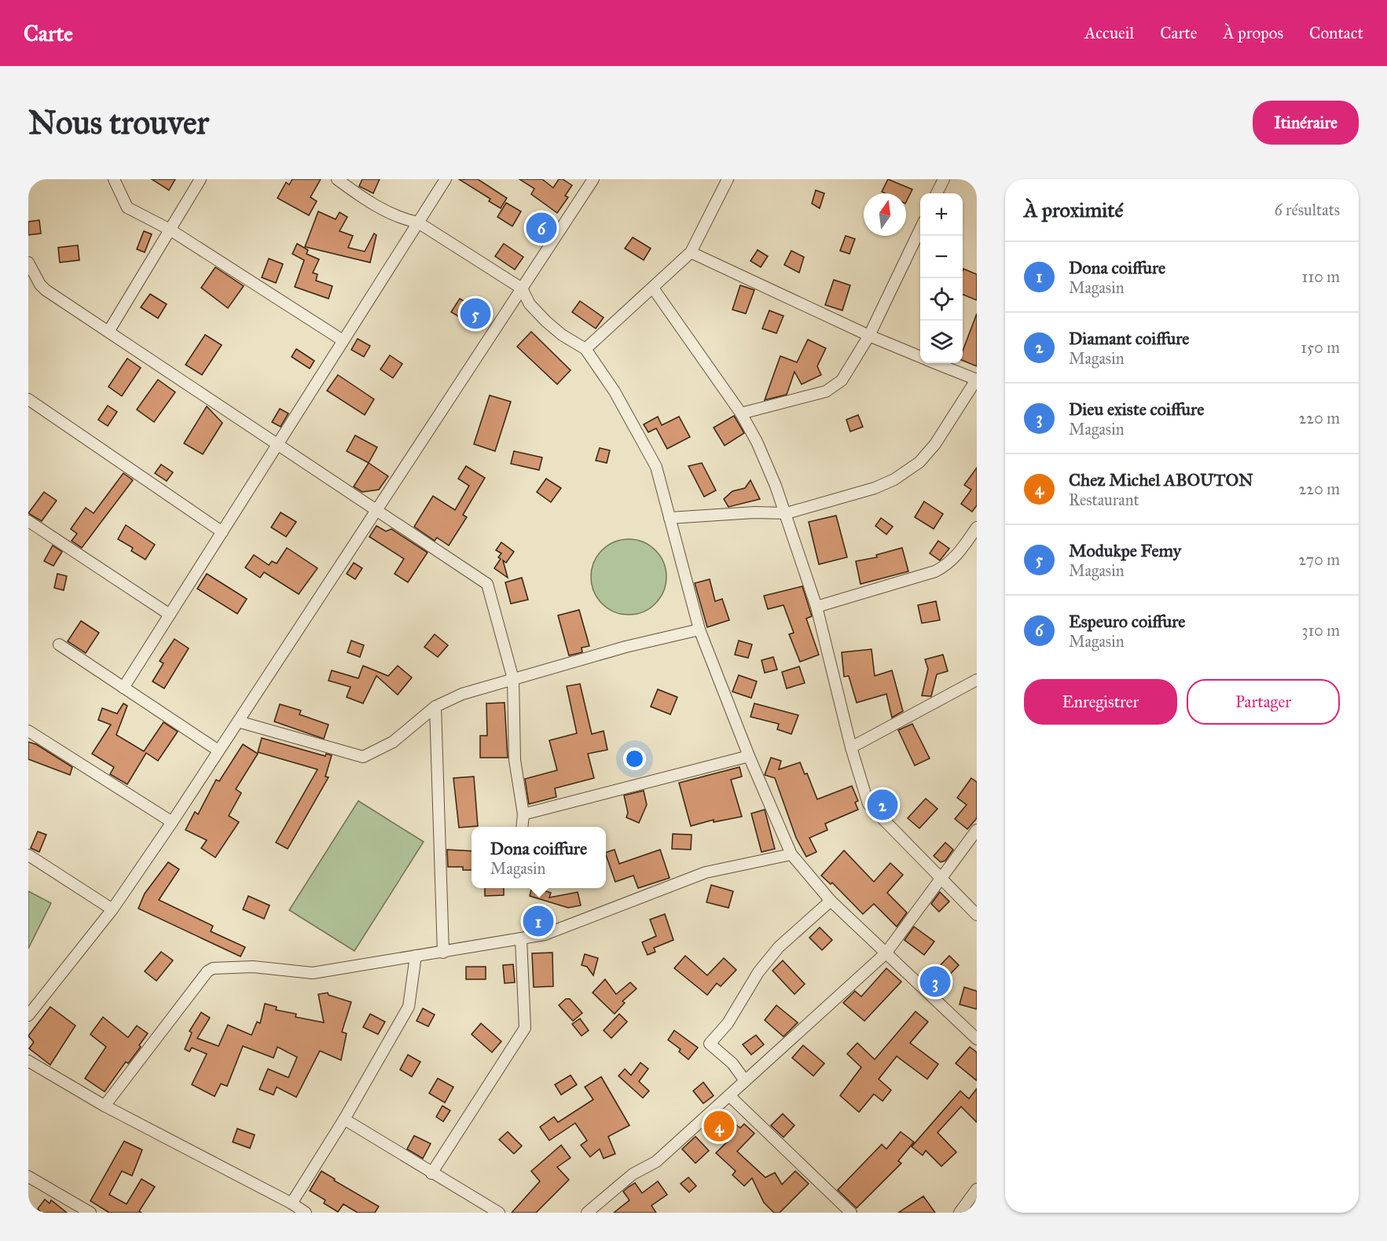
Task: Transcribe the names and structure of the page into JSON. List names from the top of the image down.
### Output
{
  "north": "top",
  "page": {
    "header": "Carte",
    "nav": [
      "Accueil",
      "Carte",
      "À propos",
      "Contact"
    ],
    "buttons": [
      "Itinéraire",
      ["Enregistrer", "Partager"]
    ],
    "title": "Nous trouver",
    "heading": ["À proximité", "6 résultats"],
    "map_buttons": ["+", "−"],
    "pins": [
      "6",
      "5",
      "2",
      "1",
      "3",
      "4"
    ],
    "list": [
      {
        "mark": "1",
        "name": "Dona coiffure",
        "note": "Magasin",
        "value": "110 m"
      },
      {
        "mark": "2",
        "name": "Diamant coiffure",
        "note": "Magasin",
        "value": "150 m"
      },
      {
        "mark": "3",
        "name": "Dieu existe coiffure",
        "note": "Magasin",
        "value": "220 m"
      },
      {
        "mark": "4",
        "name": "Chez Michel ABOUTON",
        "note": "Restaurant",
        "value": "220 m"
      },
      {
        "mark": "5",
        "name": "Modukpe Femy",
        "note": "Magasin",
        "value": "270 m"
      },
      {
        "mark": "6",
        "name": "Espeuro coiffure",
        "note": "Magasin",
        "value": "310 m"
      }
    ],
    "popup": ["Dona coiffure", "Magasin"]
  }
}
